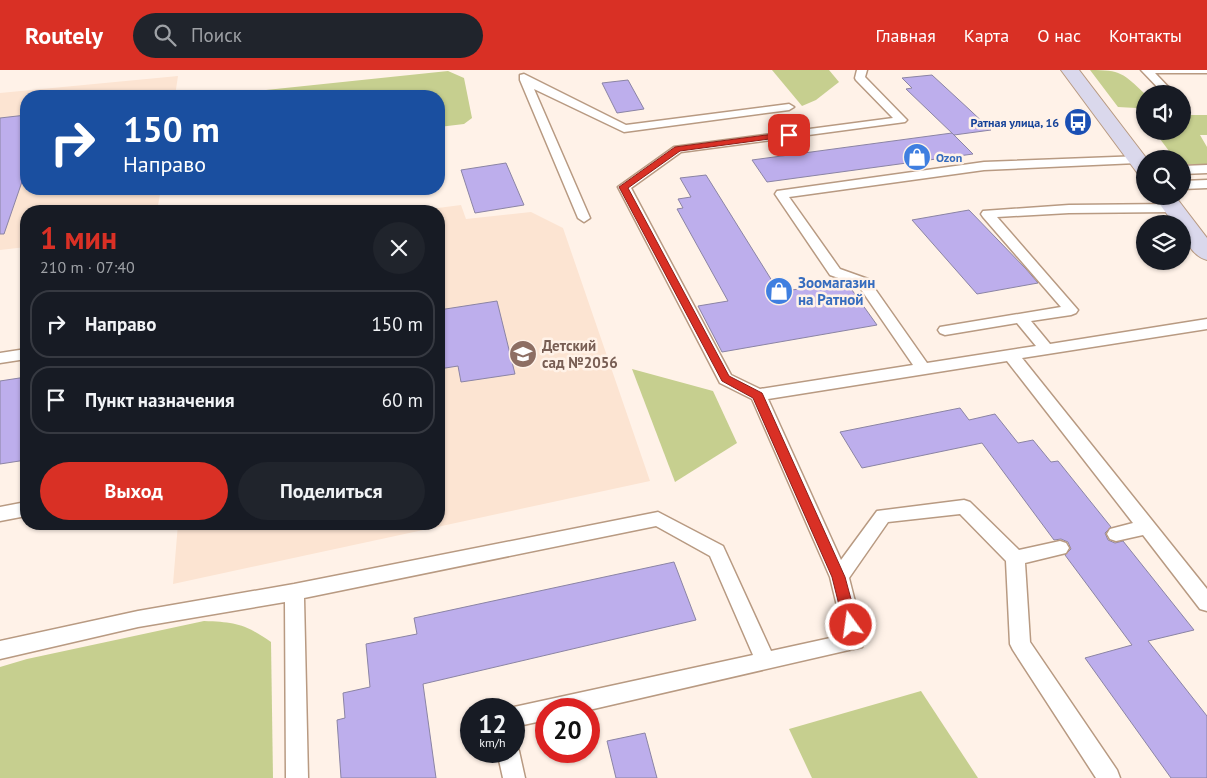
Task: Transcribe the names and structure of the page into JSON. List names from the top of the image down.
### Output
{
  "places": {
    "bus stop": ["Ратная улица, 16"],
    "shop": ["Ozon", "Зоомагазин на Ратной"],
    "school or university": ["Детский сад №2056"]
  },
  "page": {
    "header": "Routely",
    "search": "Поиск",
    "nav": [
      "Главная",
      "Карта",
      "О нас",
      "Контакты"
    ],
    "turn": ["150 m", "Направо"],
    "heading": ["1 мин", "210 m · 07:40"],
    "list": [
      {
        "name": "Направо",
        "value": "150 m"
      },
      {
        "name": "Пункт назначения",
        "value": "60 m"
      }
    ],
    "buttons": ["Выход", "Поделиться"],
    "speed": "12 km/h",
    "limit": "20"
  }
}
